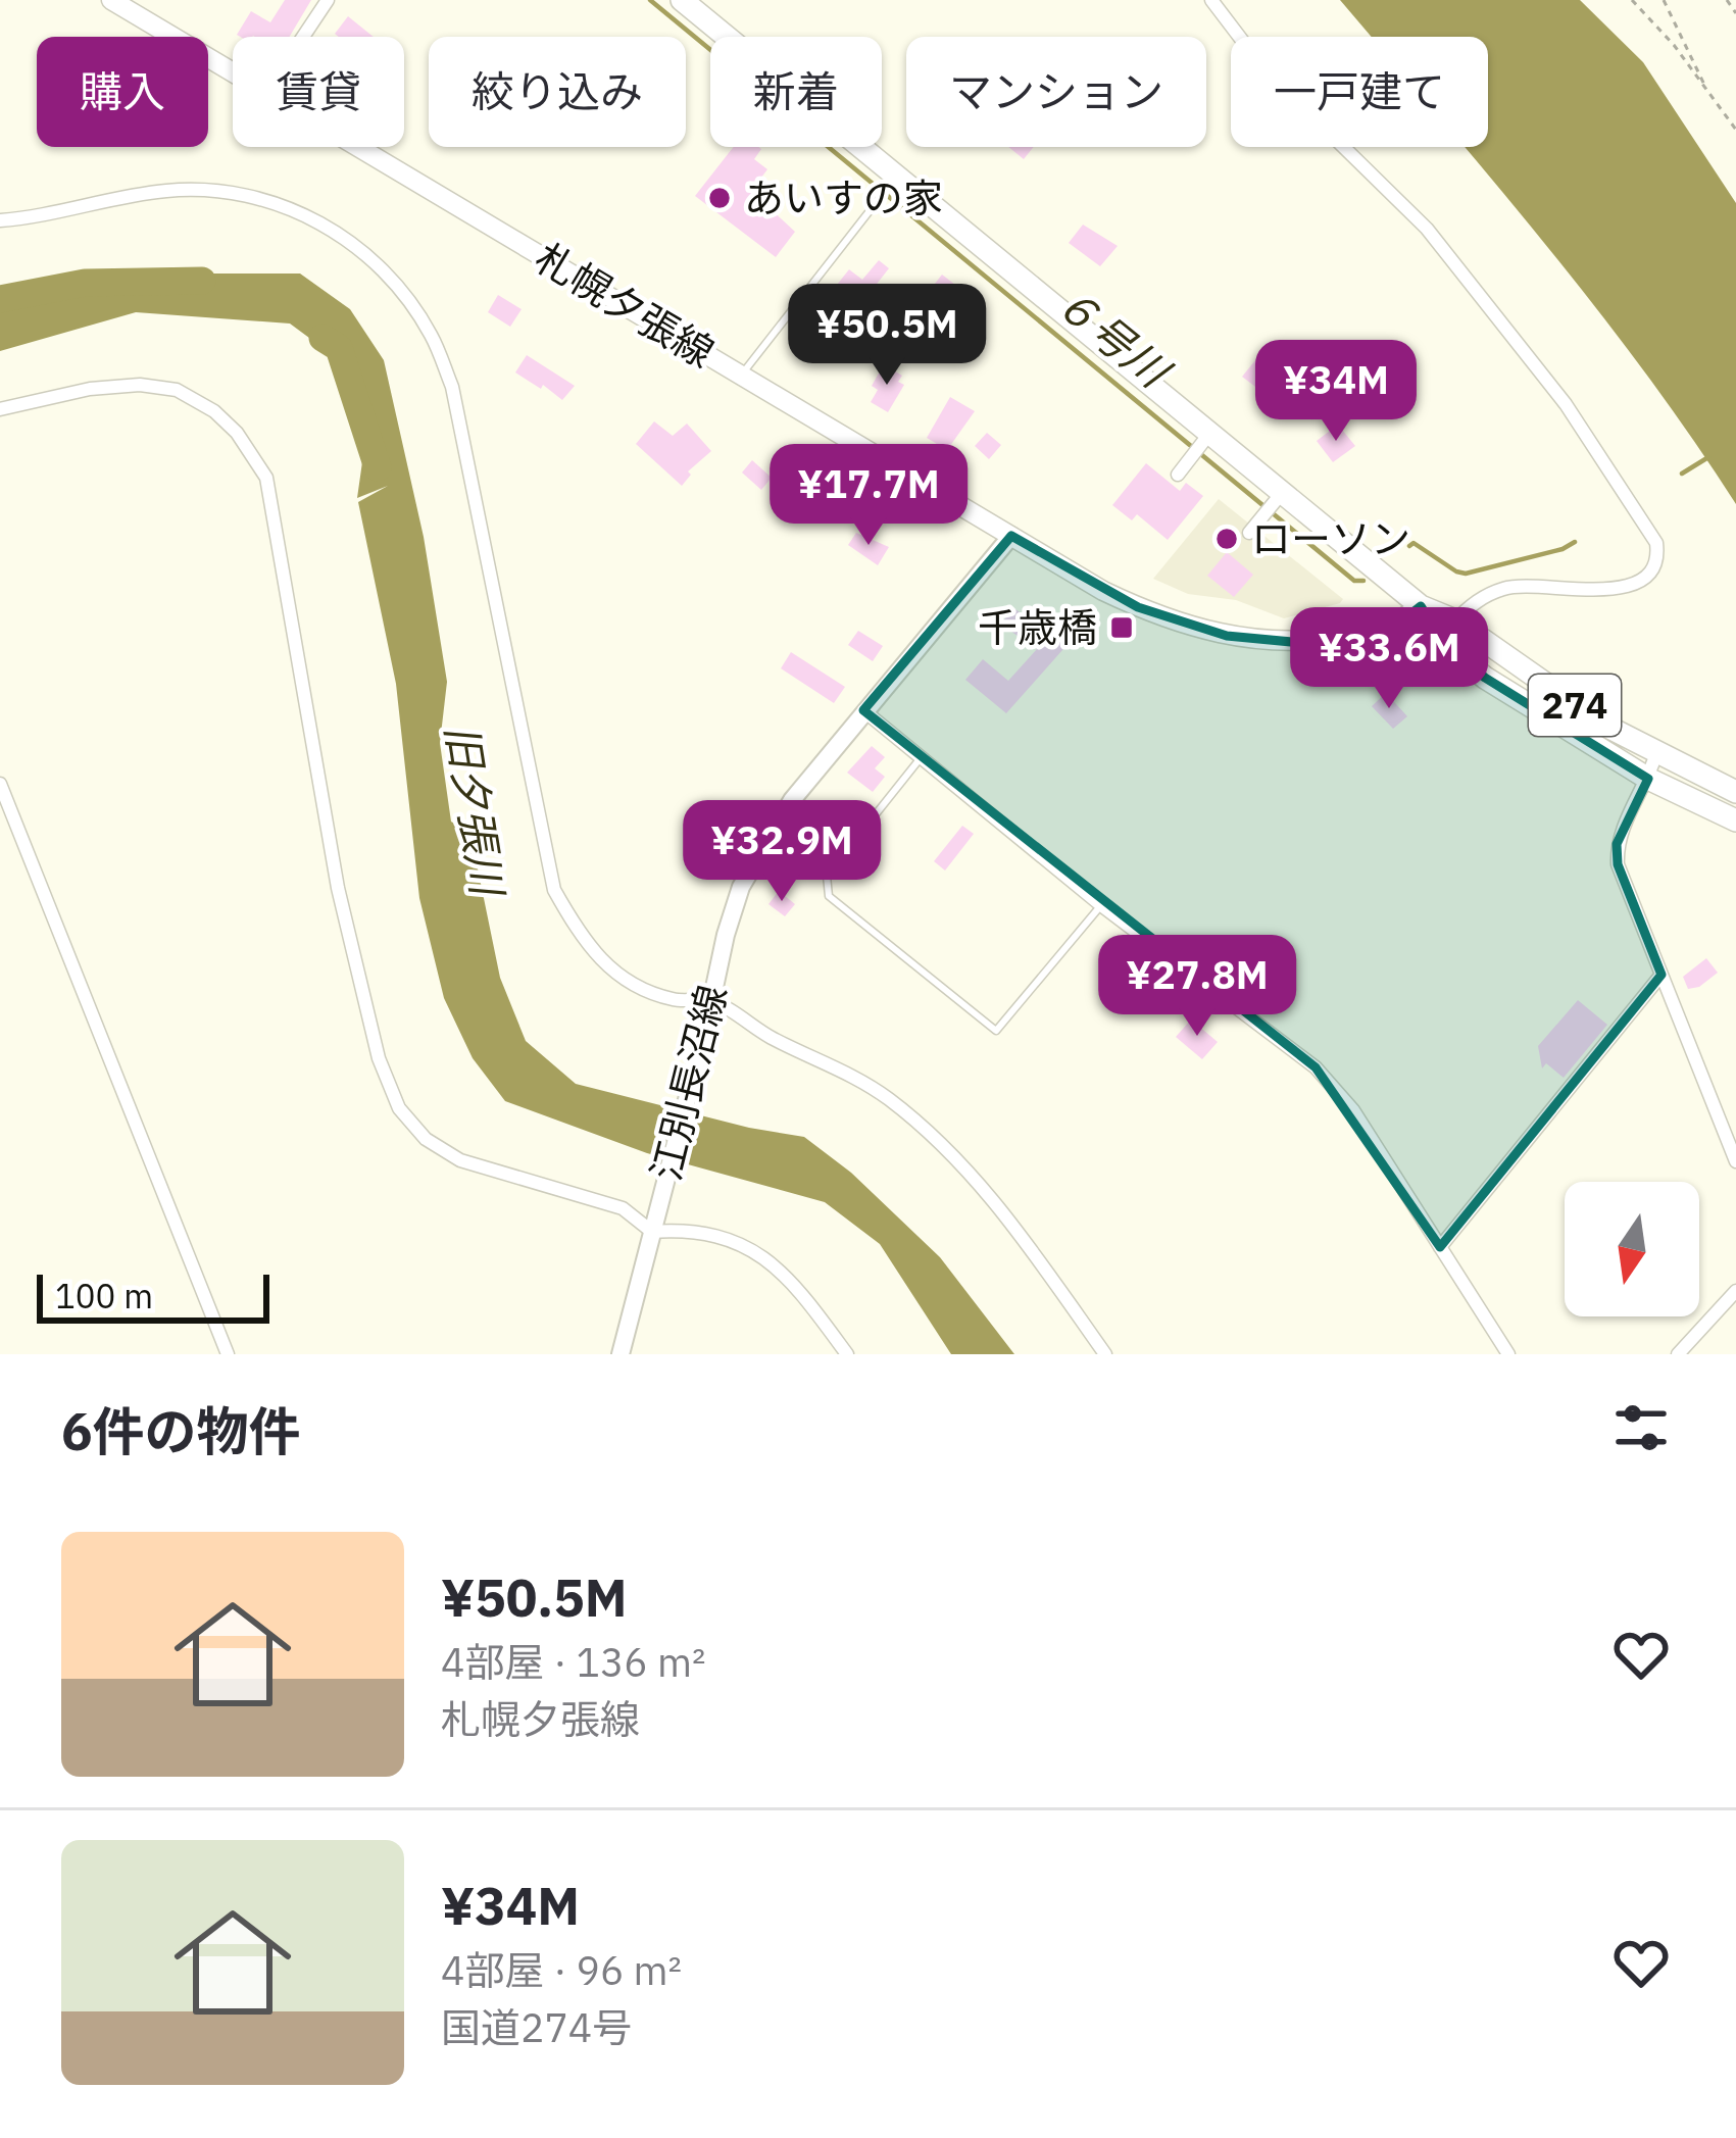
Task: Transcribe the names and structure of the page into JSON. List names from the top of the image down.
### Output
{
  "streets": {
    "highway": ["274"],
    "main road": ["札幌夕張線", "江別長沼線"]
  },
  "crossings": [
    ["札幌夕張線", "274"],
    ["札幌夕張線", "江別長沼線"]
  ],
  "water": ["６号川", "旧夕張川"],
  "places": {
    "other": ["あいすの家", "ローソン"],
    "transit": ["千歳橋"]
  },
  "scale_bar": "100 m",
  "north": "bottom",
  "page": {
    "chip": [
      "購入",
      "賃貸",
      "絞り込み",
      "新着",
      "マンション",
      "一戸建て"
    ],
    "price": [
      "¥50.5M",
      "¥34M",
      "¥17.7M",
      "¥33.6M",
      "¥32.9M",
      "¥27.8M"
    ],
    "scale": "100 m",
    "heading": "6件の物件",
    "list": [
      {
        "name": "¥50.5M",
        "note": "4部屋 · 136 m² · 札幌夕張線"
      },
      {
        "name": "¥34M",
        "note": "4部屋 · 96 m² · 国道274号"
      }
    ]
  }
}
